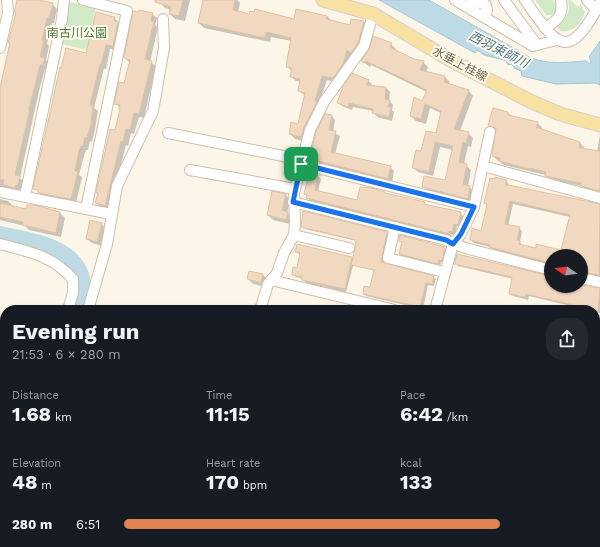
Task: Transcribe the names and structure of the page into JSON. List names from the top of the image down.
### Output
{
  "streets": {
    "main road": ["水垂上桂線"]
  },
  "water": ["西羽束師川"],
  "parks": ["南古川公園"],
  "north": "left",
  "page": {
    "heading": ["Evening run", "21:53 · 6 × 280 m"],
    "stats": [
      ["Distance", "1.68 km"],
      ["Time", "11:15"],
      ["Pace", "6:42 /km"],
      ["Elevation", "48 m"],
      ["Heart rate", "170 bpm"],
      ["kcal", "133"]
    ],
    "list": [
      {
        "name": "280 m",
        "note": "6:51"
      }
    ]
  }
}
